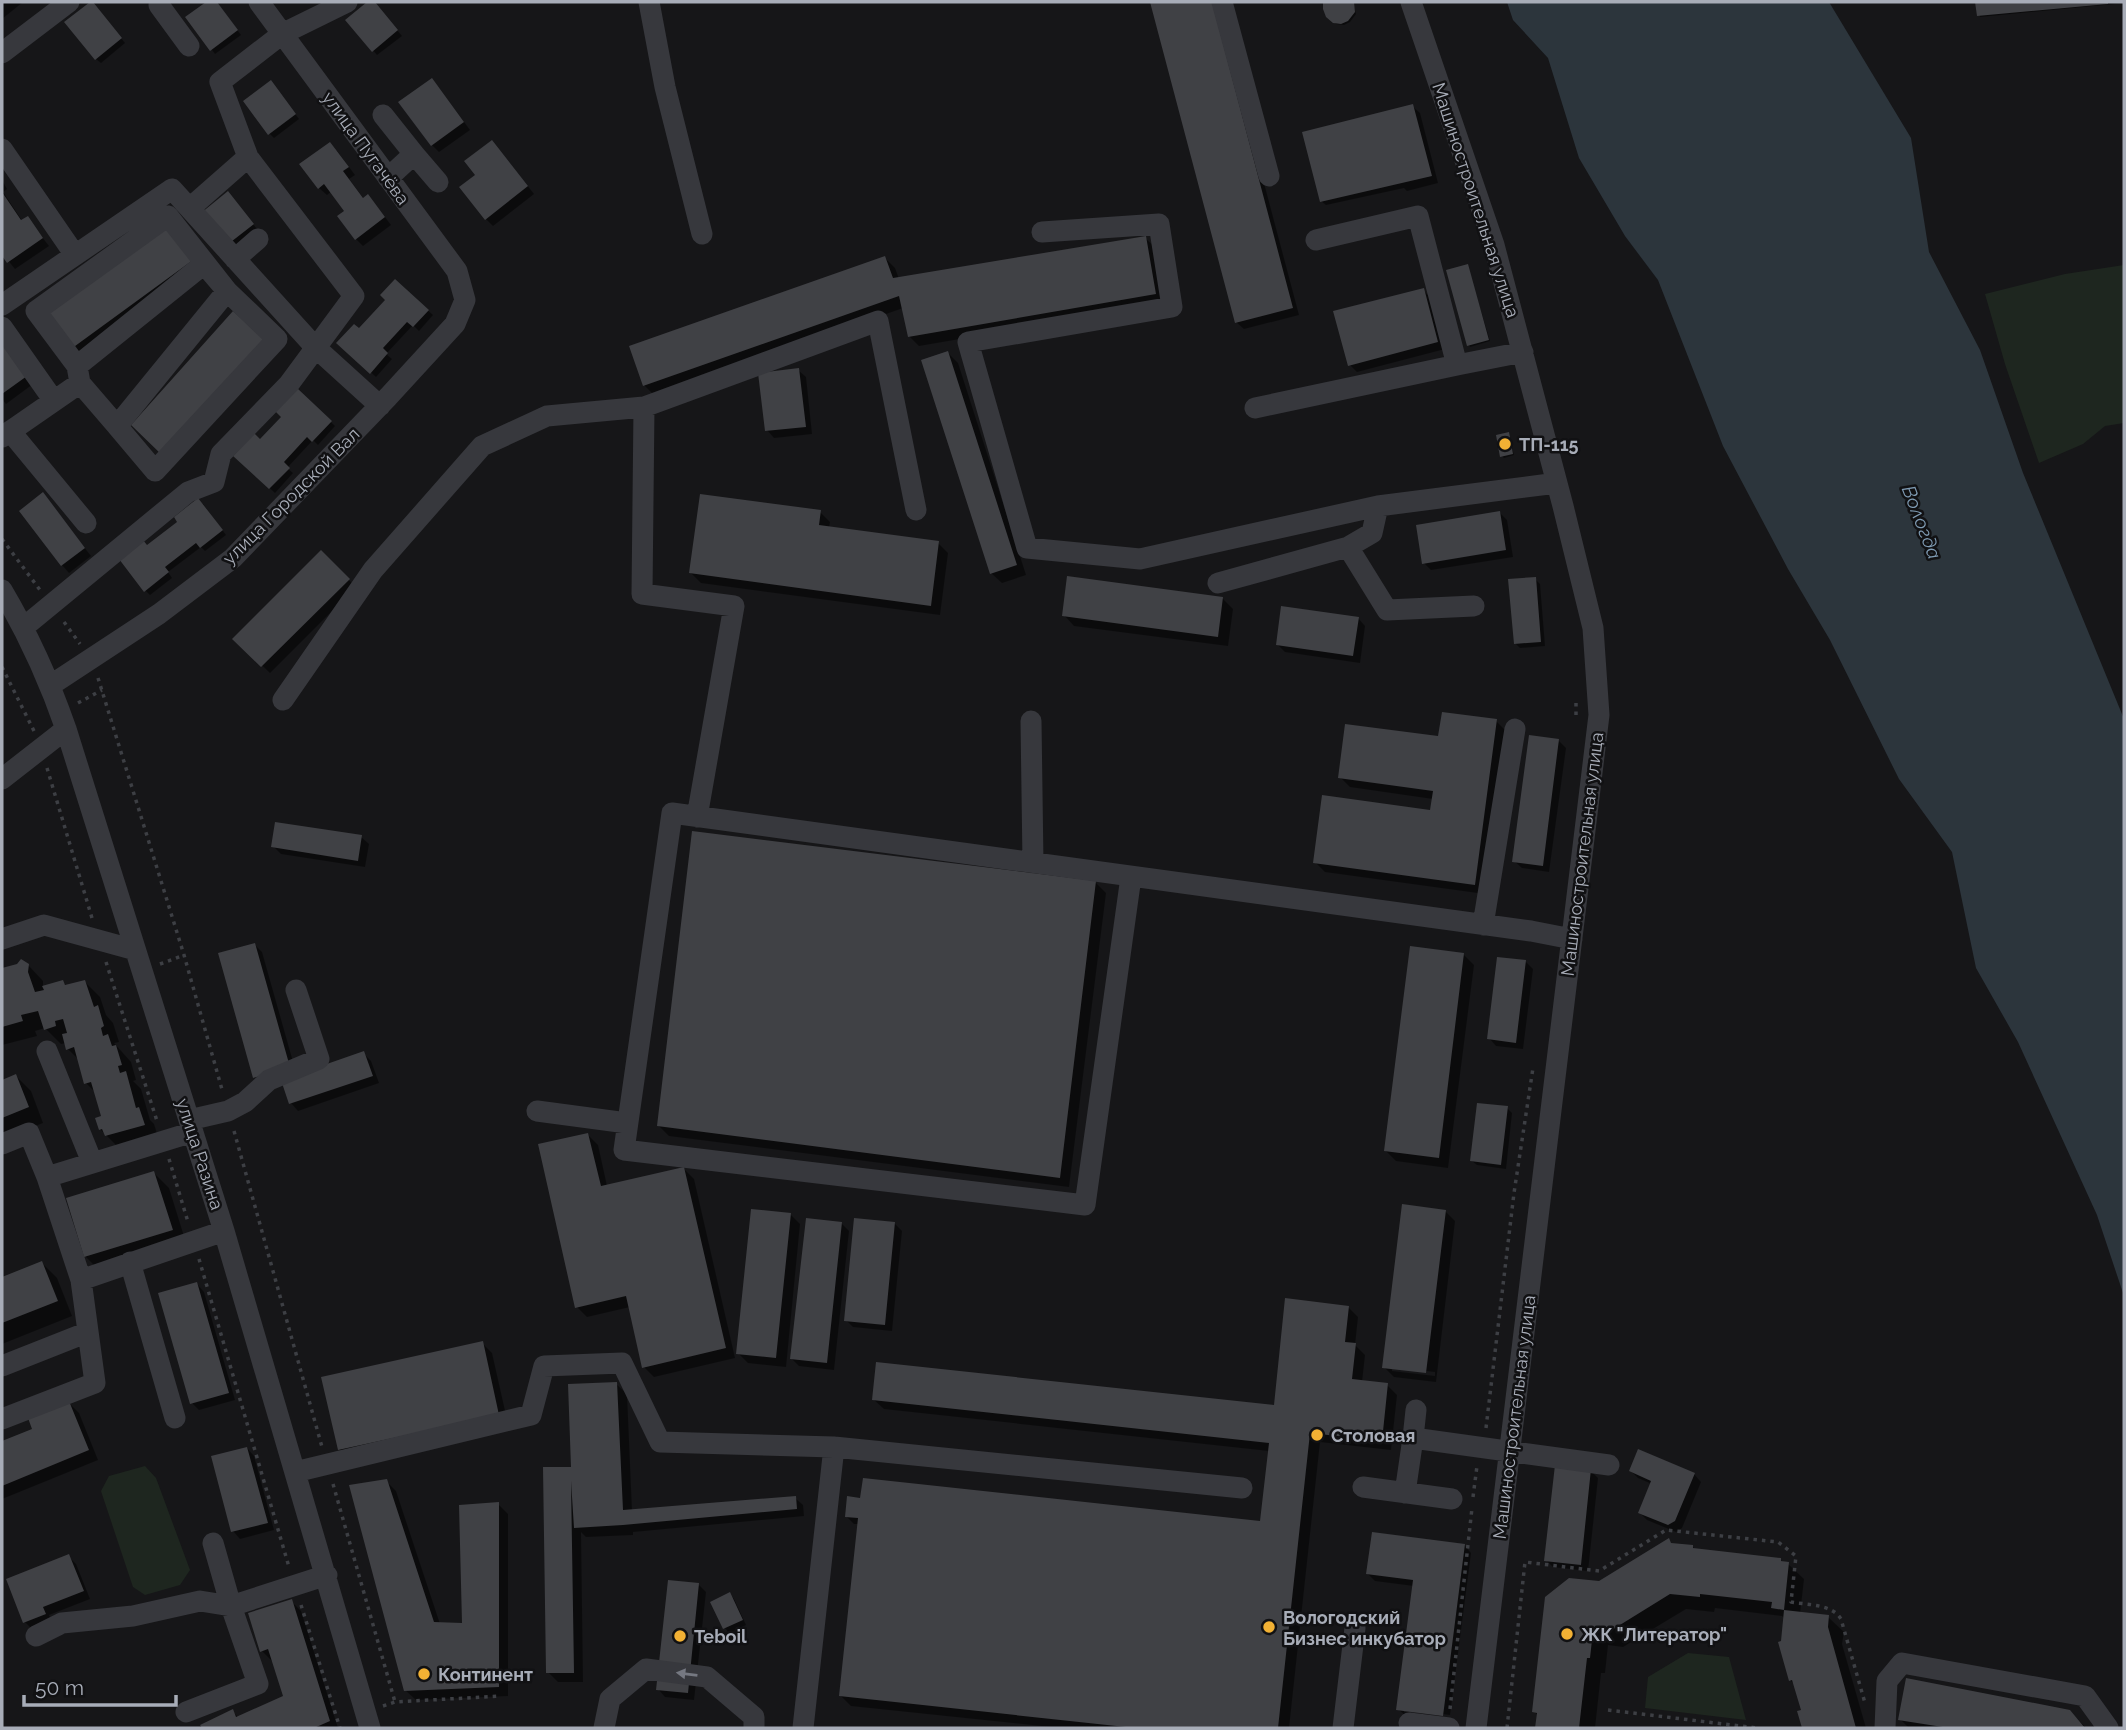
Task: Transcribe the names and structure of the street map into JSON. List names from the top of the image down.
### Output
{
  "streets": {
    "street": [
      "улица Пугачёва",
      "Машиностроительная улица",
      "улица Городской Вал",
      "улица Разина"
    ]
  },
  "crossings": [
    ["улица Пугачёва", "улица Городской Вал"],
    ["улица Городской Вал", "улица Разина"]
  ],
  "water": ["Вологда"],
  "places": [
    "ТП-115",
    "Столовая",
    "Вологодский Бизнес инкубатор",
    "ЖК \"Литератор\"",
    "Teboil",
    "Континент"
  ],
  "scale_bar": "50 m"
}
